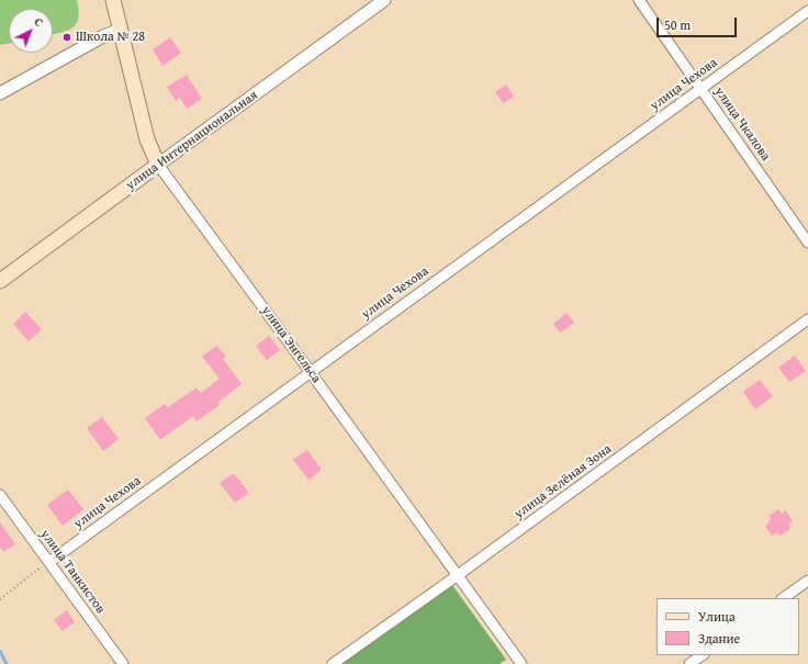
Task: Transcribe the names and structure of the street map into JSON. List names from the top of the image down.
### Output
{
  "streets": {
    "main road": ["улица Интернациональная", "улица Энгельса"],
    "street": [
      "улица Чехова",
      "улица Чкалова",
      "улица Зелёная Зона",
      "улица Танкистов"
    ]
  },
  "crossings": [
    ["улица Чехова", "улица Чкалова"],
    ["улица Чехова", "улица Энгельса"],
    ["улица Чехова", "улица Танкистов"],
    ["улица Интернациональная", "улица Энгельса"],
    ["улица Энгельса", "улица Зелёная Зона"]
  ],
  "places": ["Школа № 28"],
  "legend": ["Улица", "Здание"],
  "scale_bar": "50 m",
  "north": "top right"
}
